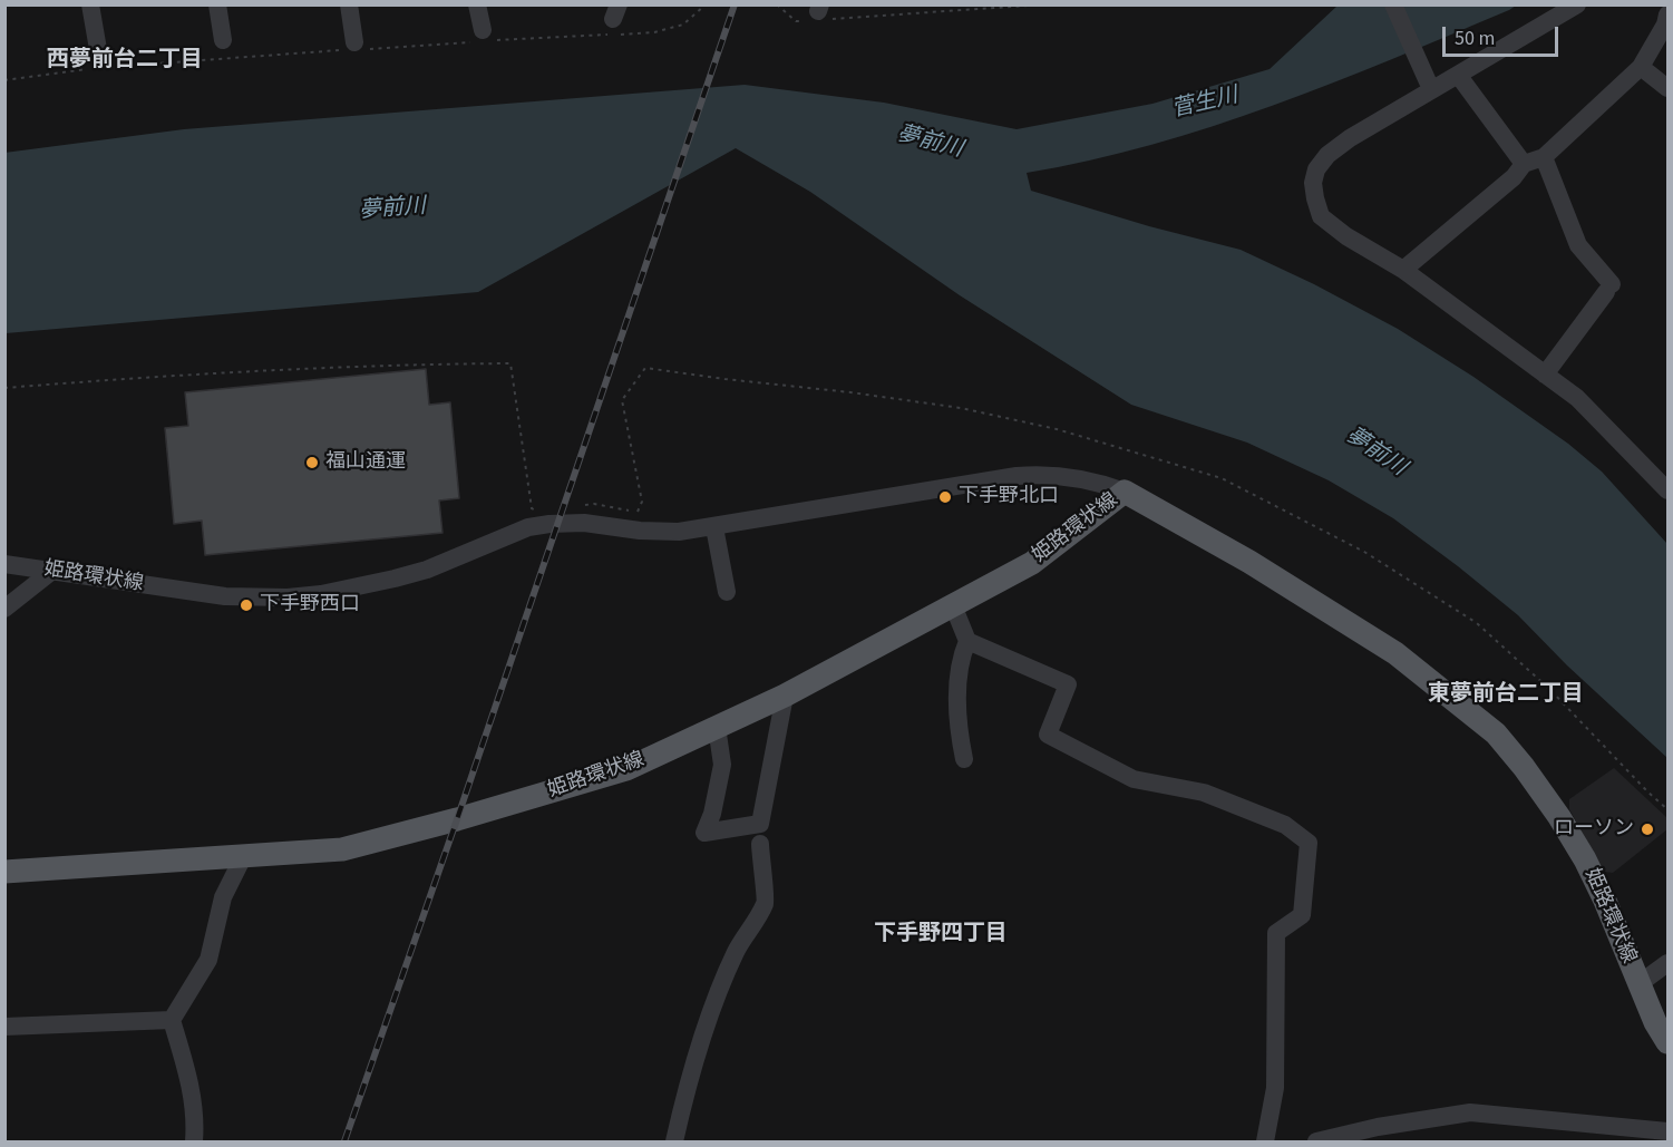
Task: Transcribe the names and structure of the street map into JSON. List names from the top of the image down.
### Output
{
  "streets": {
    "main road": ["姫路環状線"]
  },
  "districts": ["西夢前台二丁目", "東夢前台二丁目", "下手野四丁目"],
  "water": ["菅生川", "夢前川"],
  "places": [
    "福山通運",
    "下手野北口",
    "下手野西口",
    "ローソン"
  ],
  "scale_bar": "50 m"
}
